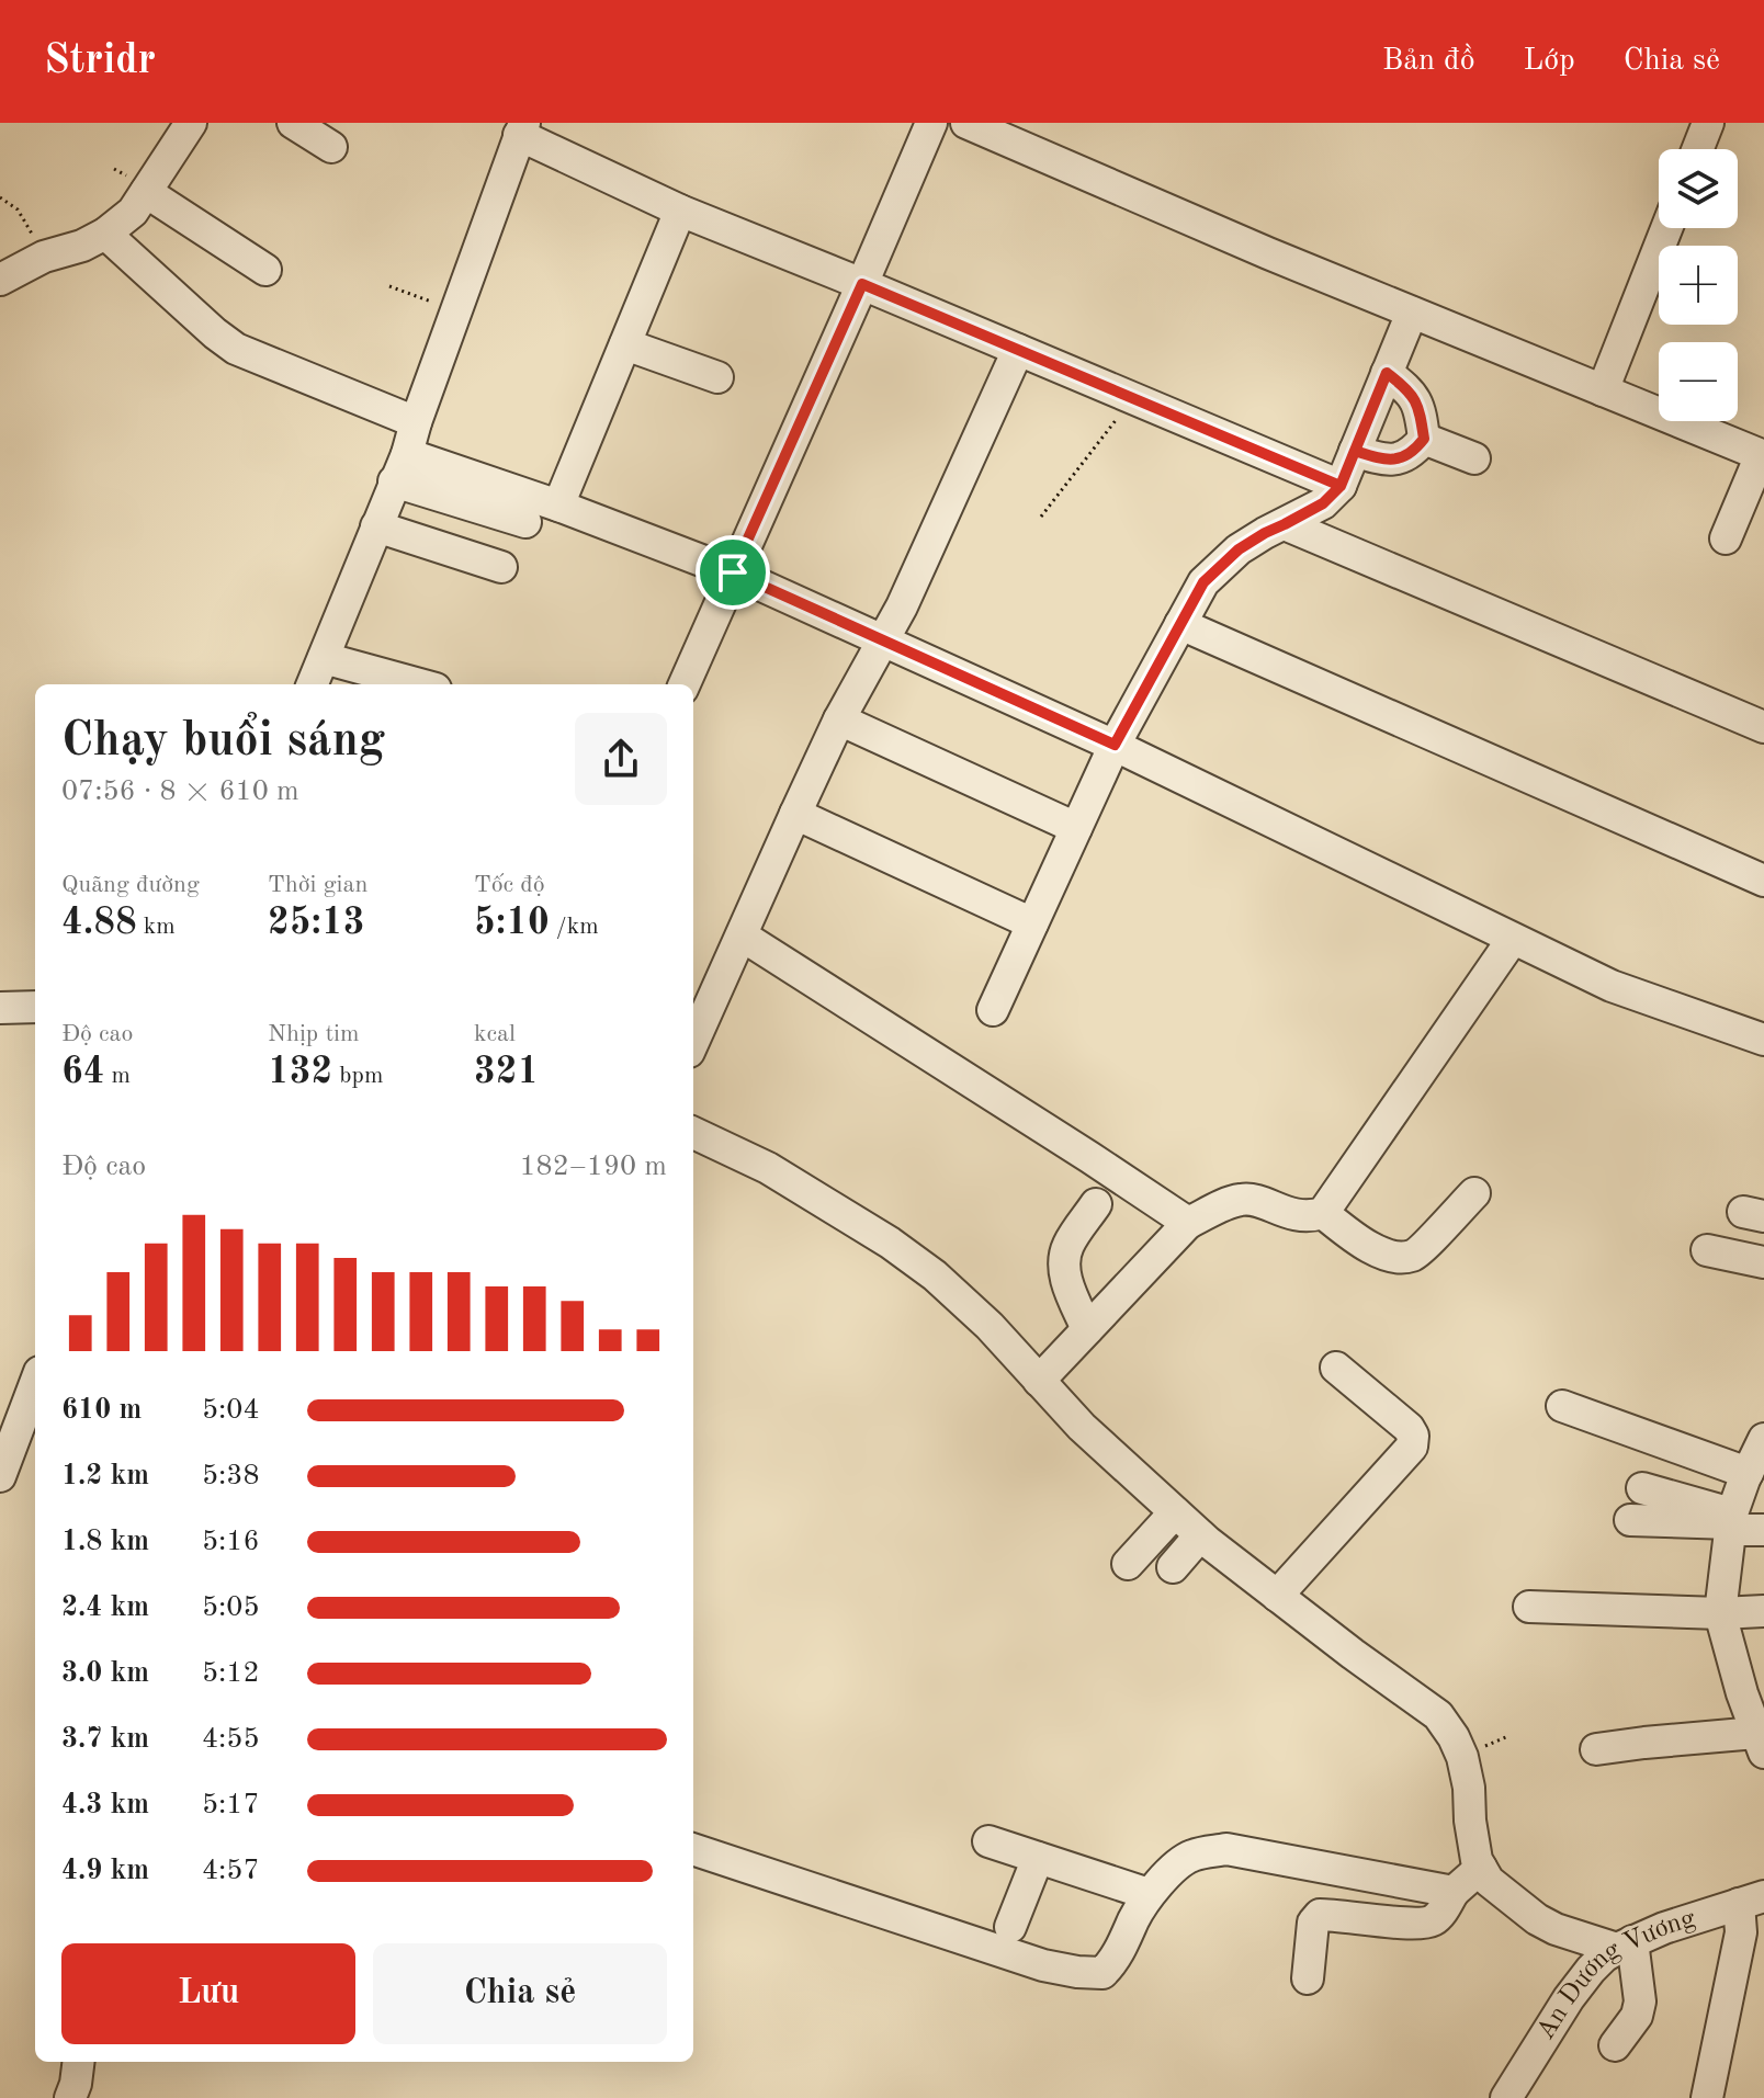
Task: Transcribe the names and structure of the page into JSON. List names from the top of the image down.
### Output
{
  "streets": {
    "street": ["An Dương Vương"]
  },
  "page": {
    "header": "Stridr",
    "nav": ["Bản đồ", "Lớp", "Chia sẻ"],
    "map_buttons": ["+", "−"],
    "heading": ["Chạy buổi sáng", "07:56 · 8 × 610 m"],
    "stats": [
      ["Quãng đường", "4.88 km"],
      ["Thời gian", "25:13"],
      ["Tốc độ", "5:10 /km"],
      ["Độ cao", "64 m"],
      ["Nhịp tim", "132 bpm"],
      ["kcal", "321"]
    ],
    "chart": ["Độ cao", "182–190 m"],
    "list": [
      {
        "name": "610 m",
        "note": "5:04"
      },
      {
        "name": "1.2 km",
        "note": "5:38"
      },
      {
        "name": "1.8 km",
        "note": "5:16"
      },
      {
        "name": "2.4 km",
        "note": "5:05"
      },
      {
        "name": "3.0 km",
        "note": "5:12"
      },
      {
        "name": "3.7 km",
        "note": "4:55"
      },
      {
        "name": "4.3 km",
        "note": "5:17"
      },
      {
        "name": "4.9 km",
        "note": "4:57"
      }
    ],
    "buttons": ["Lưu", "Chia sẻ"]
  }
}
